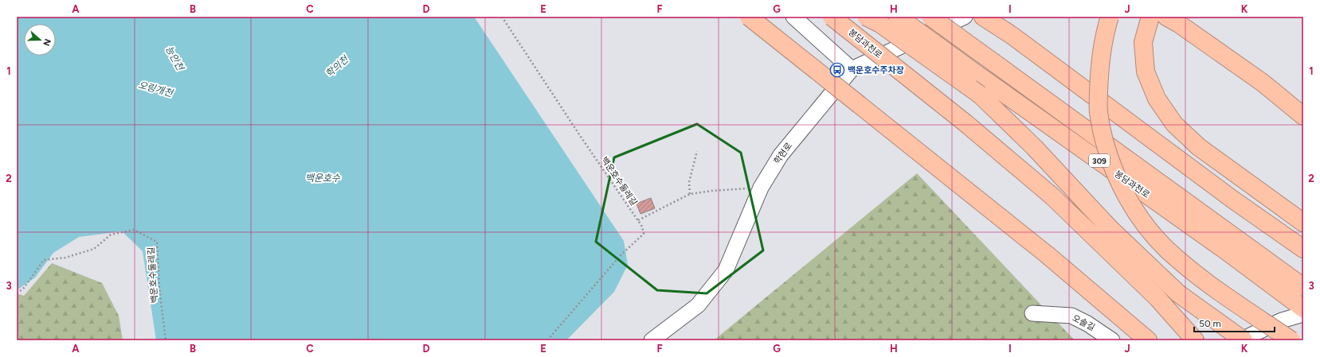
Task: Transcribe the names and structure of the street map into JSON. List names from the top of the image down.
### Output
{
  "streets": {
    "highway": ["봉담과천로", "309"],
    "street": ["학현로", "오솔길"],
    "path": ["백운호수둘레길"]
  },
  "water": [
    "능안천",
    "학의천",
    "오링개천",
    "백운호수"
  ],
  "places": {
    "bus stop": ["백운호수주차장"]
  },
  "scale_bar": "50 m",
  "north": "right",
  "grid": {
    "columns": [
      "A",
      "B",
      "C",
      "D",
      "E",
      "F",
      "G",
      "H",
      "I",
      "J",
      "K"
    ],
    "rows": ["1", "2", "3"]
  }
}
